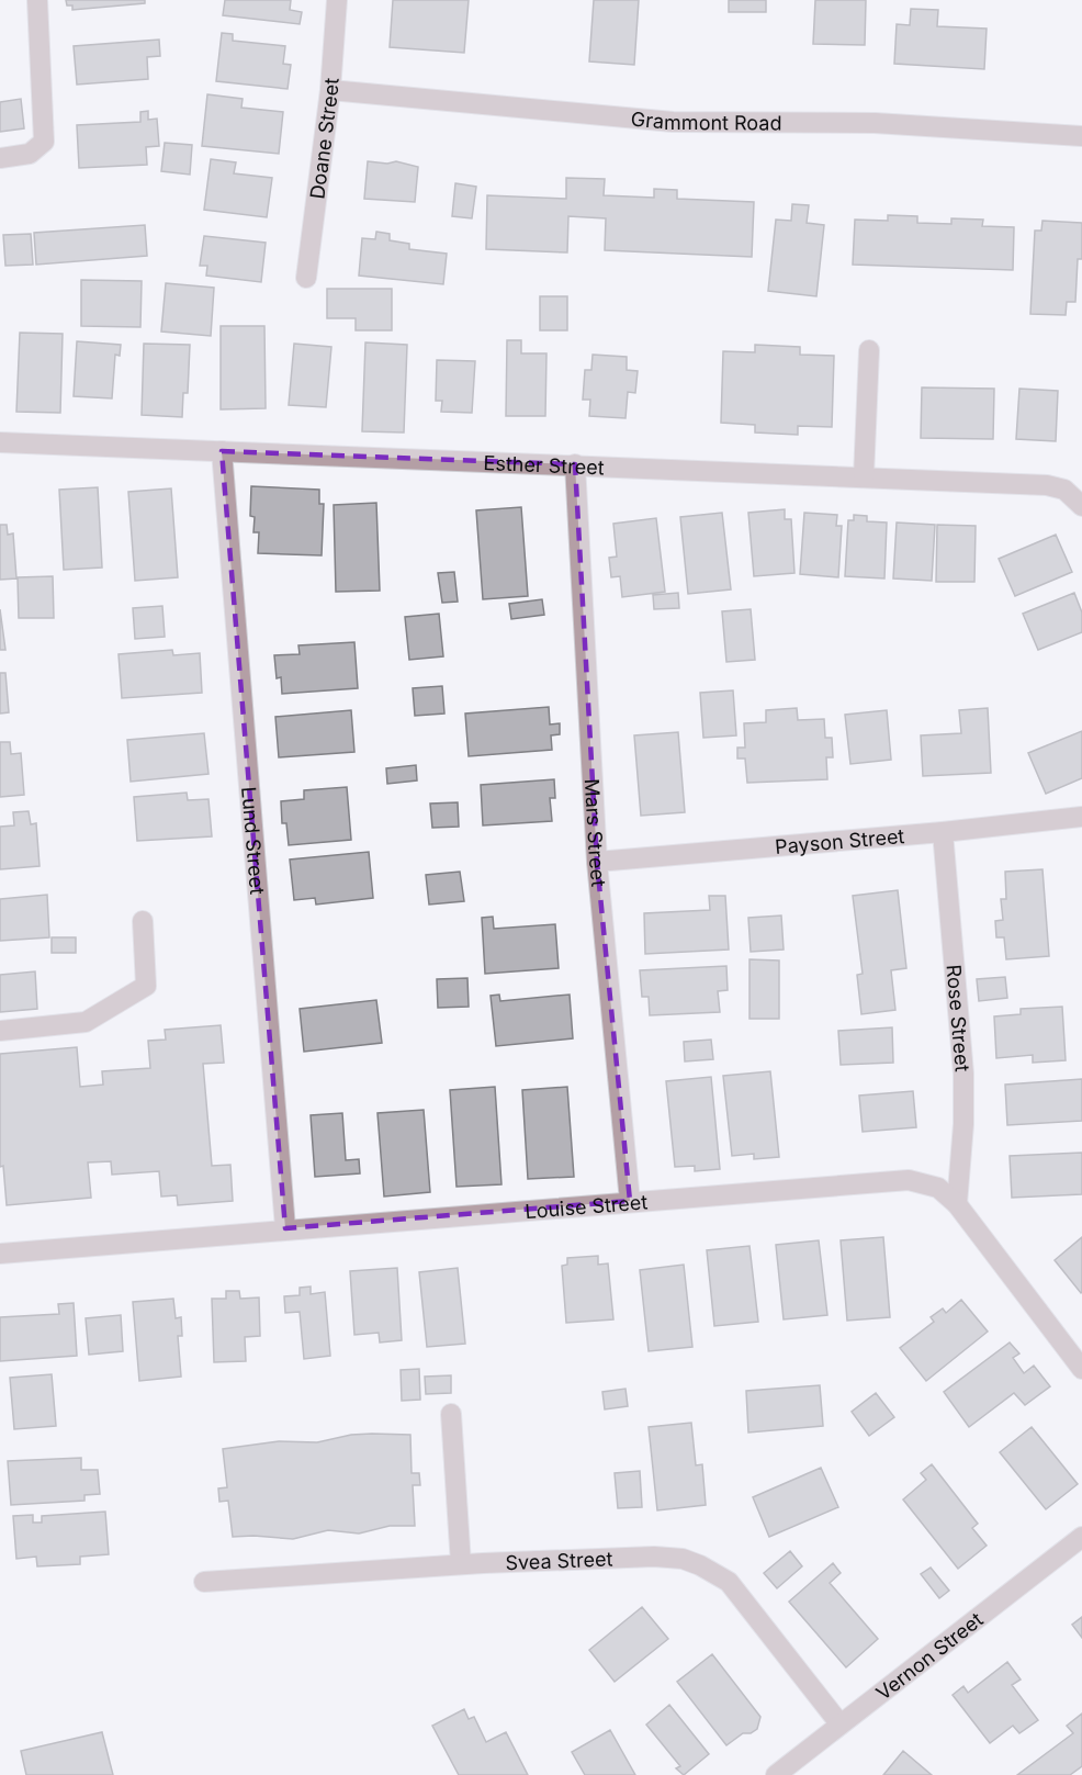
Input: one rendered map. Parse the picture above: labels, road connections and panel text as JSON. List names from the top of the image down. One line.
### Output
{"streets":{"street":["Grammont Road","Doane Street","Esther Street","Mars Street","Lund Street","Payson Street","Rose Street","Louise Street","Svea Street","Vernon Street"]},"crossings":[["Grammont Road","Doane Street"],["Esther Street","Mars Street"],["Esther Street","Lund Street"],["Mars Street","Payson Street"],["Mars Street","Louise Street"],["Lund Street","Louise Street"],["Payson Street","Rose Street"],["Rose Street","Louise Street"],["Svea Street","Vernon Street"]]}
